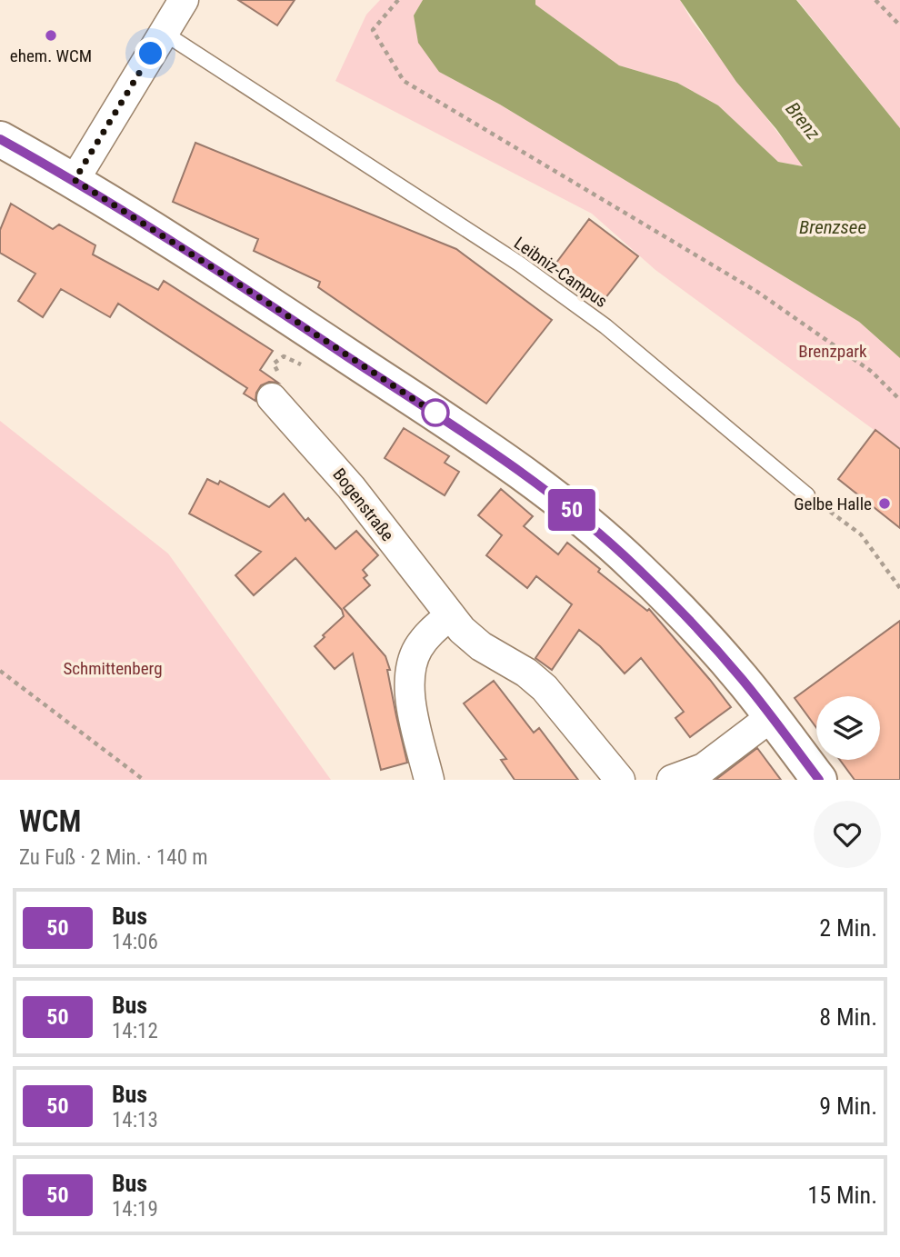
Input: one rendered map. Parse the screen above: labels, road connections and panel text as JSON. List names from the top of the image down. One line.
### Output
{"streets":{"street":["Bogenstraße"],"lane":["Leibniz-Campus"]},"water":["Brenz","Brenzsee"],"parks":["Brenzpark","Schmittenberg"],"places":["ehem. WCM","Gelbe Halle"],"lines":["bus line 50"],"page":{"on_map":"50","heading":["WCM","Zu Fuß · 2 Min. · 140 m"],"list":[{"mark":"50","name":"Bus","note":"14:06","value":"2 Min."},{"mark":"50","name":"Bus","note":"14:12","value":"8 Min."},{"mark":"50","name":"Bus","note":"14:13","value":"9 Min."},{"mark":"50","name":"Bus","note":"14:19","value":"15 Min."}]}}
